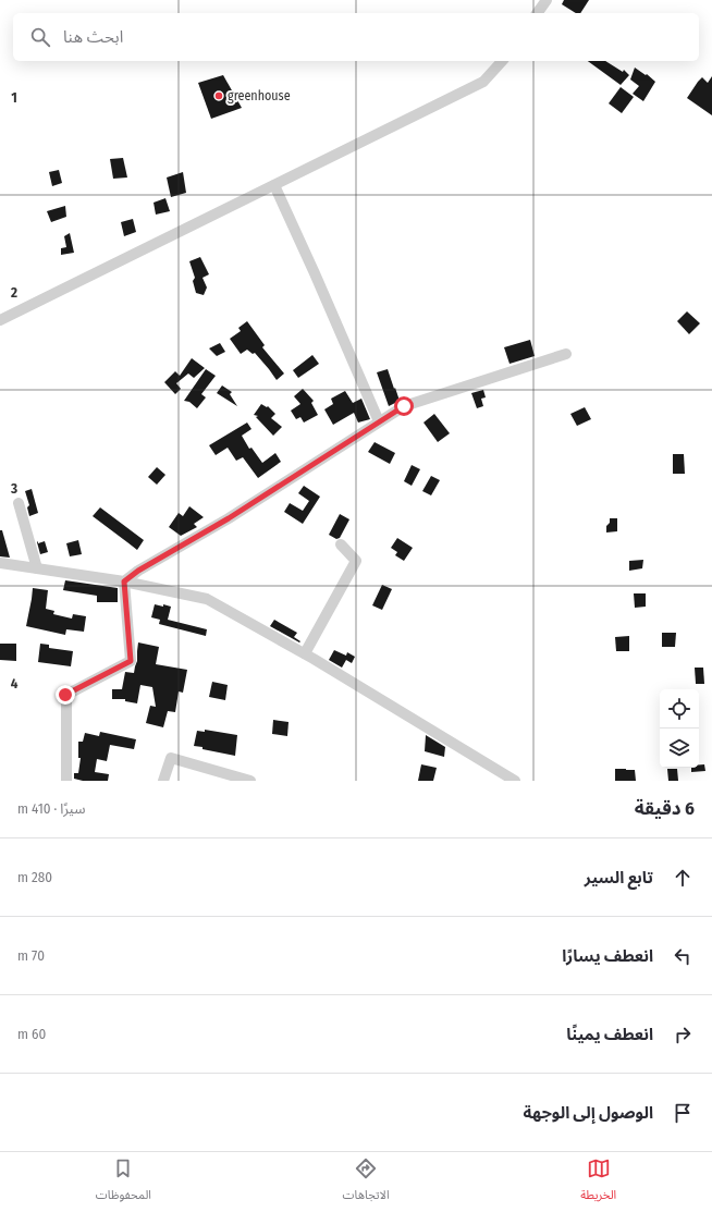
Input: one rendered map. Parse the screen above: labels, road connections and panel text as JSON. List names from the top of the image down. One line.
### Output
{"places":["greenhouse"],"page":{"search":"ابحث هنا","heading":["6 دقيقة","سيرًا · 410 m"],"list":[["تابع السير","280 m"],["انعطف يسارًا","70 m"],["انعطف يمينًا","60 m"],"الوصول إلى الوجهة"],"nav":["الخريطة","الاتجاهات","المحفوظات"]},"grid":{"rows":["1","2","3","4"]}}
